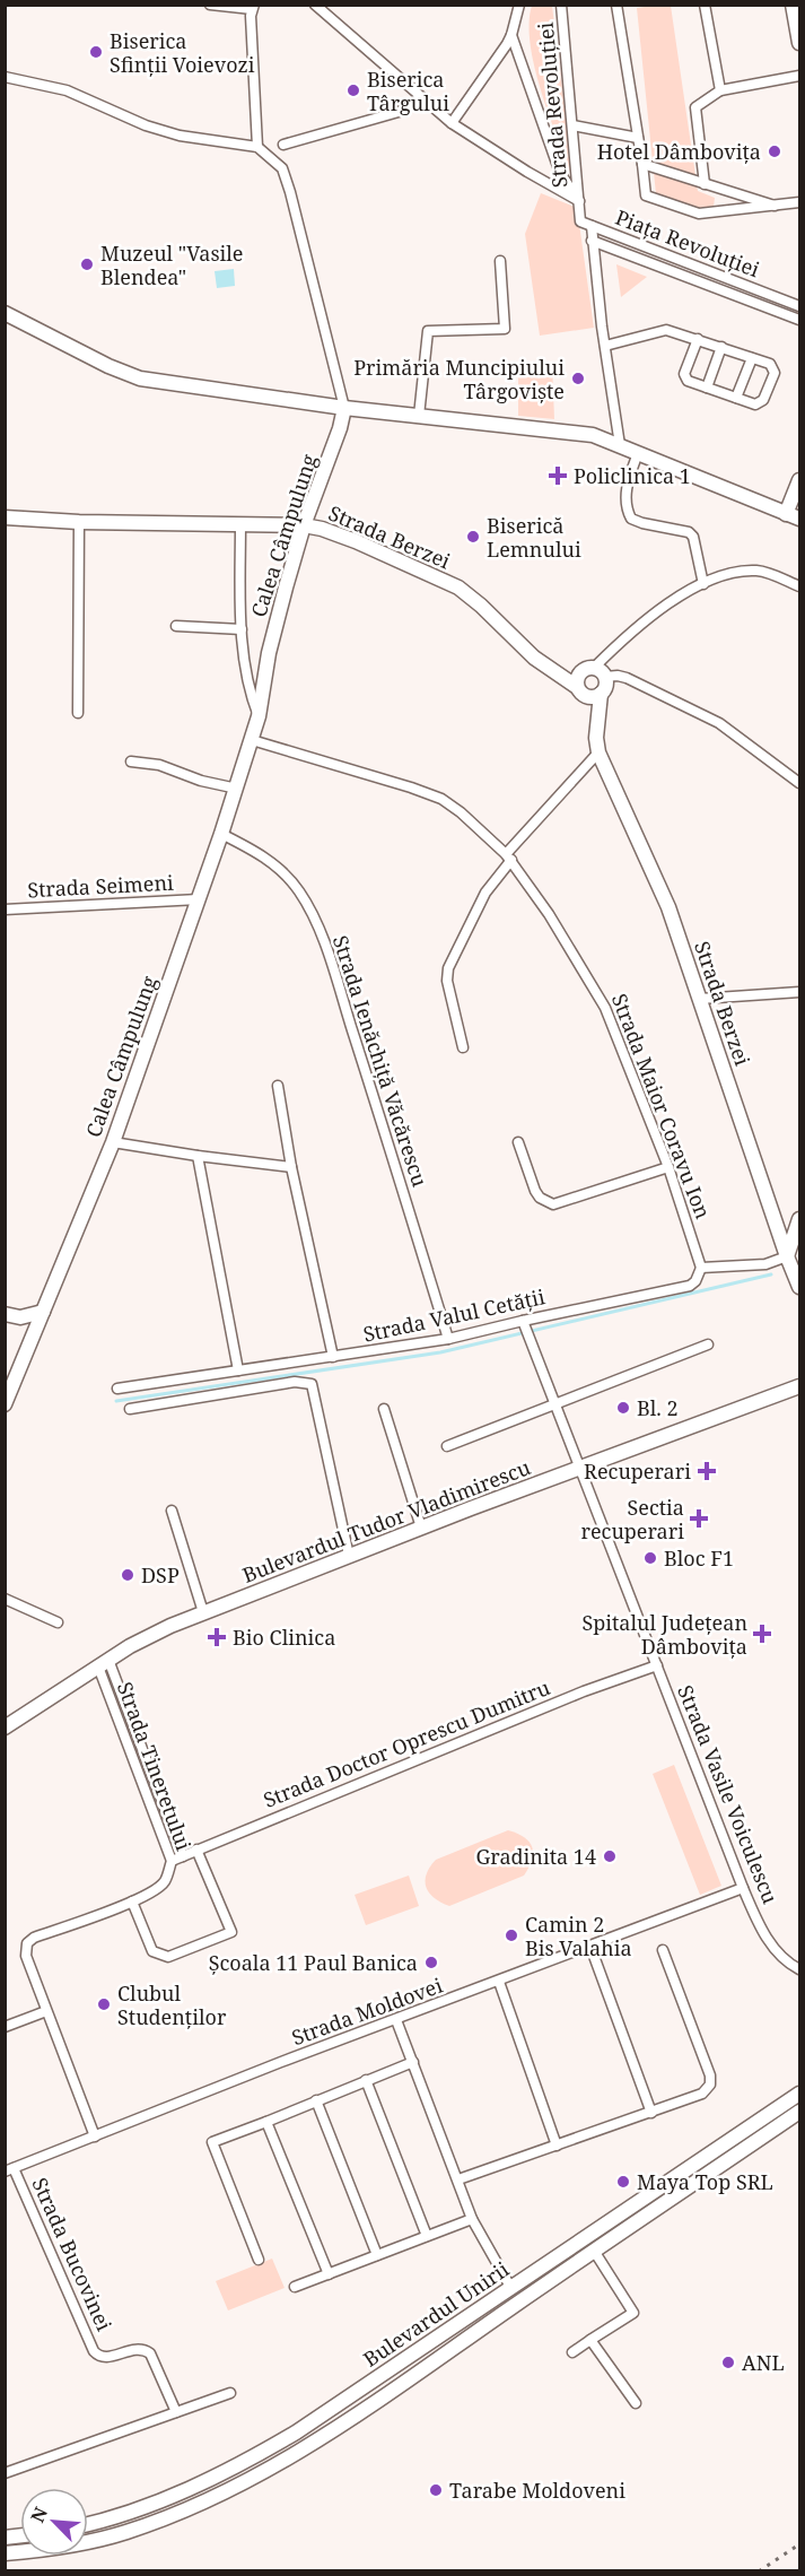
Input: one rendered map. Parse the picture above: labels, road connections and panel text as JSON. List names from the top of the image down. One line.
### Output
{"streets":{"street":["Strada Revoluției","Piața Revoluției","Calea Câmpulung","Strada Berzei","Strada Seimeni","Strada Ienăchiță Văcărescu","Strada Maior Coravu Ion","Strada Valul Cetății","Bulevardul Tudor Vladimirescu","Strada Doctor Oprescu Dumitru","Strada Tineretului","Strada Vasile Voiculescu","Strada Moldovei","Strada Bucovinei","Bulevardul Unirii"]},"crossings":[["Strada Revoluției","Piața Revoluției"],["Calea Câmpulung","Strada Berzei"],["Calea Câmpulung","Strada Seimeni"],["Calea Câmpulung","Strada Ienăchiță Văcărescu"],["Calea Câmpulung","Strada Maior Coravu Ion"],["Strada Ienăchiță Văcărescu","Strada Valul Cetății"],["Strada Maior Coravu Ion","Strada Valul Cetății"],["Strada Valul Cetății","Strada Vasile Voiculescu"],["Bulevardul Tudor Vladimirescu","Strada Tineretului"],["Bulevardul Tudor Vladimirescu","Strada Vasile Voiculescu"],["Strada Doctor Oprescu Dumitru","Strada Tineretului"],["Strada Doctor Oprescu Dumitru","Strada Vasile Voiculescu"],["Strada Tineretului","Strada Moldovei"],["Strada Vasile Voiculescu","Strada Moldovei"],["Strada Moldovei","Strada Bucovinei"]],"places":{"other":["Biserica Sfinții Voievozi","Biserica Târgului","Hotel Dâmbovița","Muzeul \"Vasile Blendea\"","Primăria Muncipiului Târgoviște","Biserică Lemnului","Bl. 2","Bloc F1","DSP","Gradinita 14","Camin 2 Bis Valahia","Școala 11 Paul Banica","Clubul Studenților","Maya Top SRL","ANL","Tarabe Moldoveni"],"health":["Policlinica 1","Recuperari","Sectia recuperari","Spitalul Județean Dâmbovița","Bio Clinica"]},"north":"top left"}
